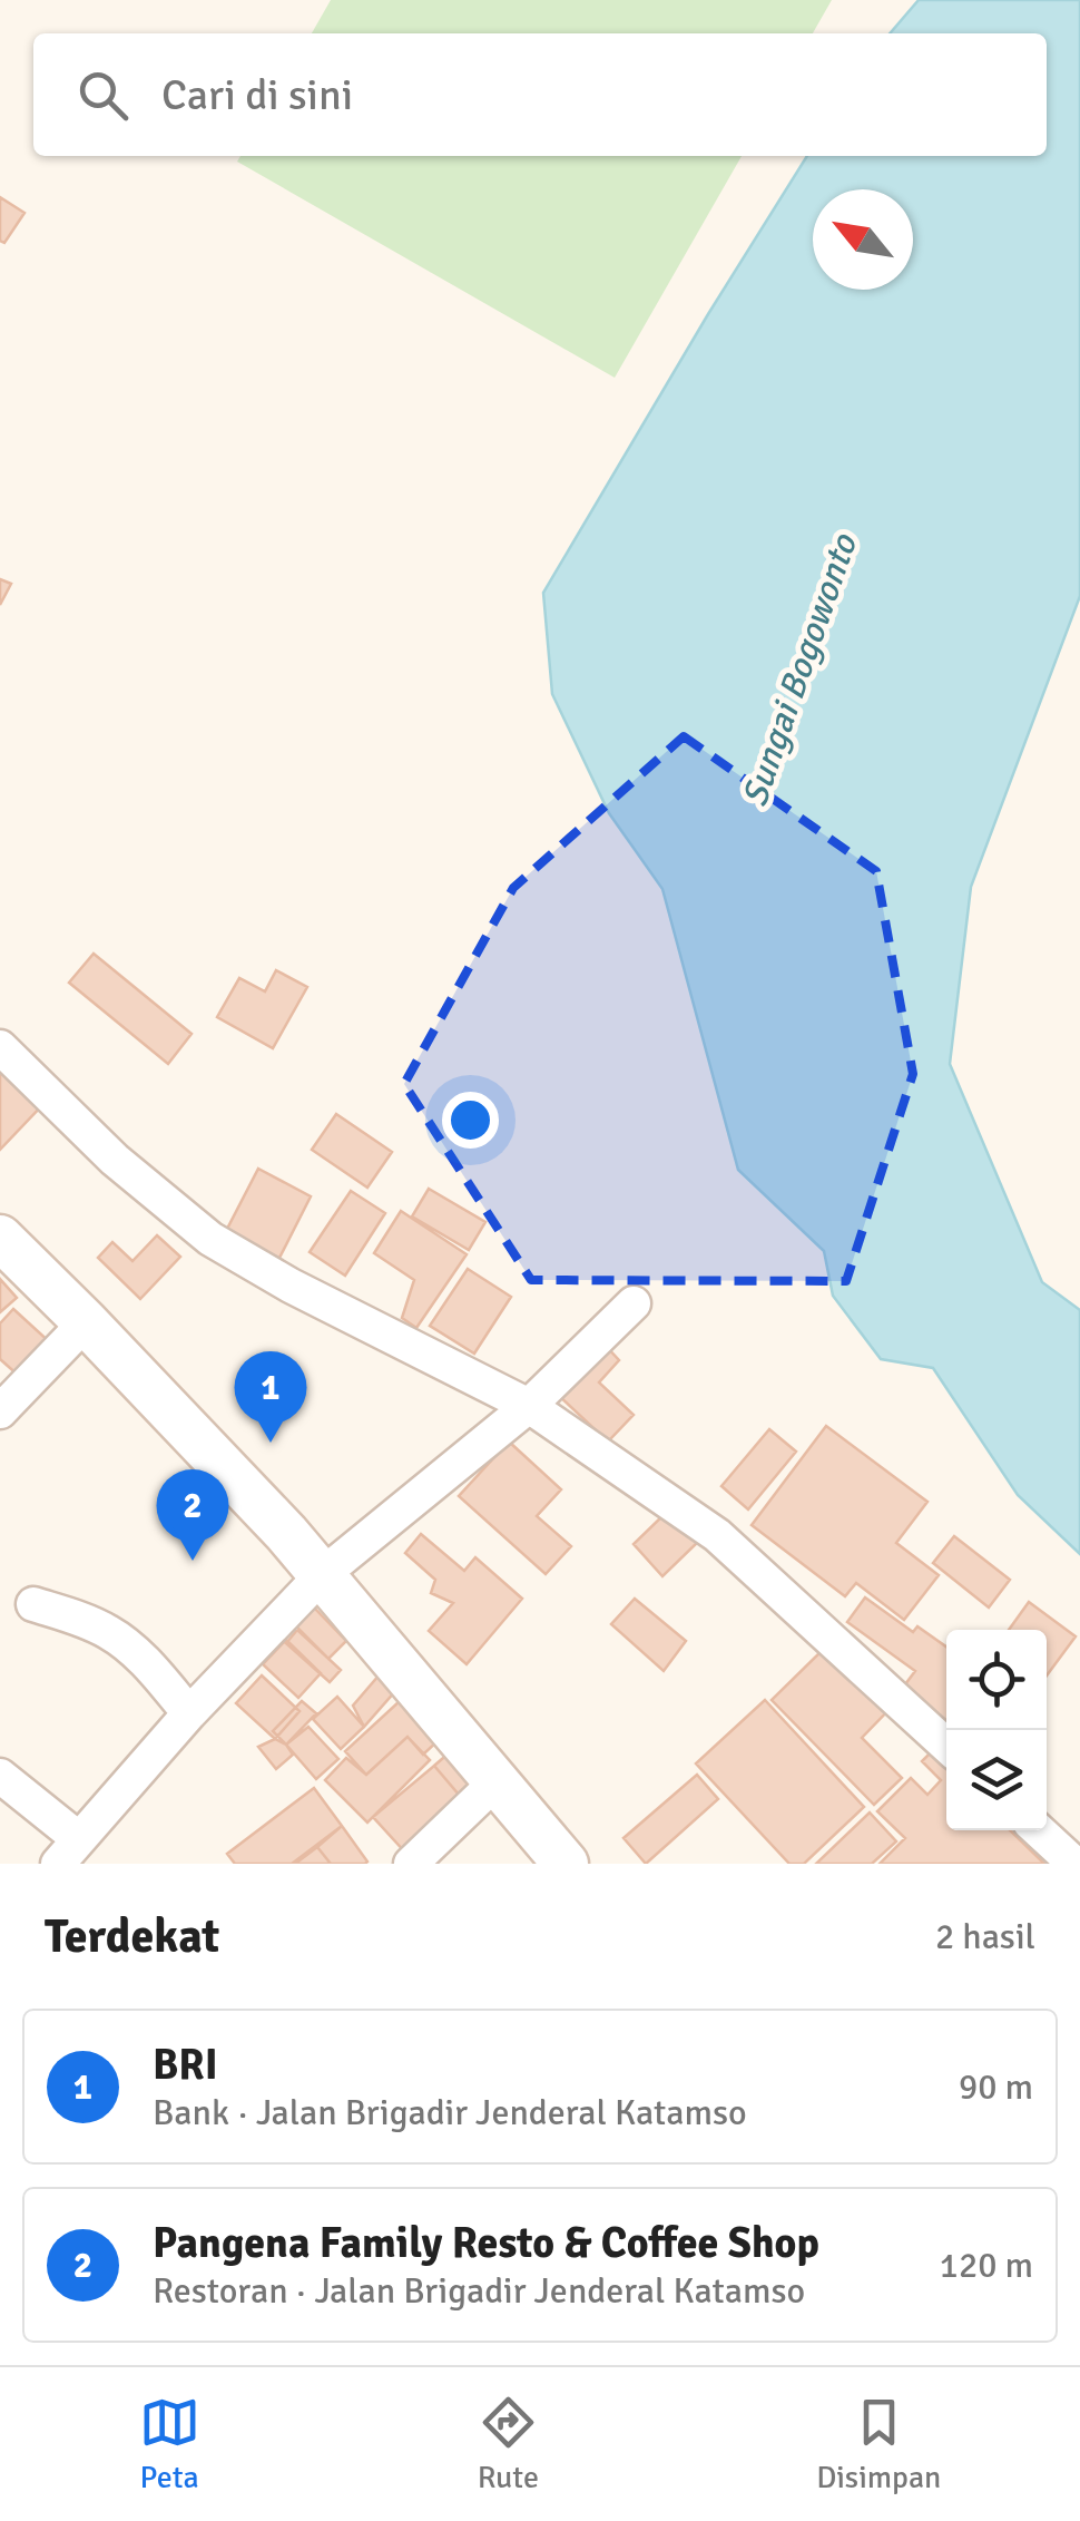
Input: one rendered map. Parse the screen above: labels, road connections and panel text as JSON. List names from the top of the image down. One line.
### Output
{"water":["Sungai Bogowonto"],"north":"top left","page":{"search":"Cari di sini","pins":["1","2"],"heading":["Terdekat","2 hasil"],"list":[{"mark":"1","name":"BRI","note":"Bank · Jalan Brigadir Jenderal Katamso","value":"90 m"},{"mark":"2","name":"Pangena Family Resto & Coffee Shop","note":"Restoran · Jalan Brigadir Jenderal Katamso","value":"120 m"}],"nav":["Peta","Rute","Disimpan"]}}
